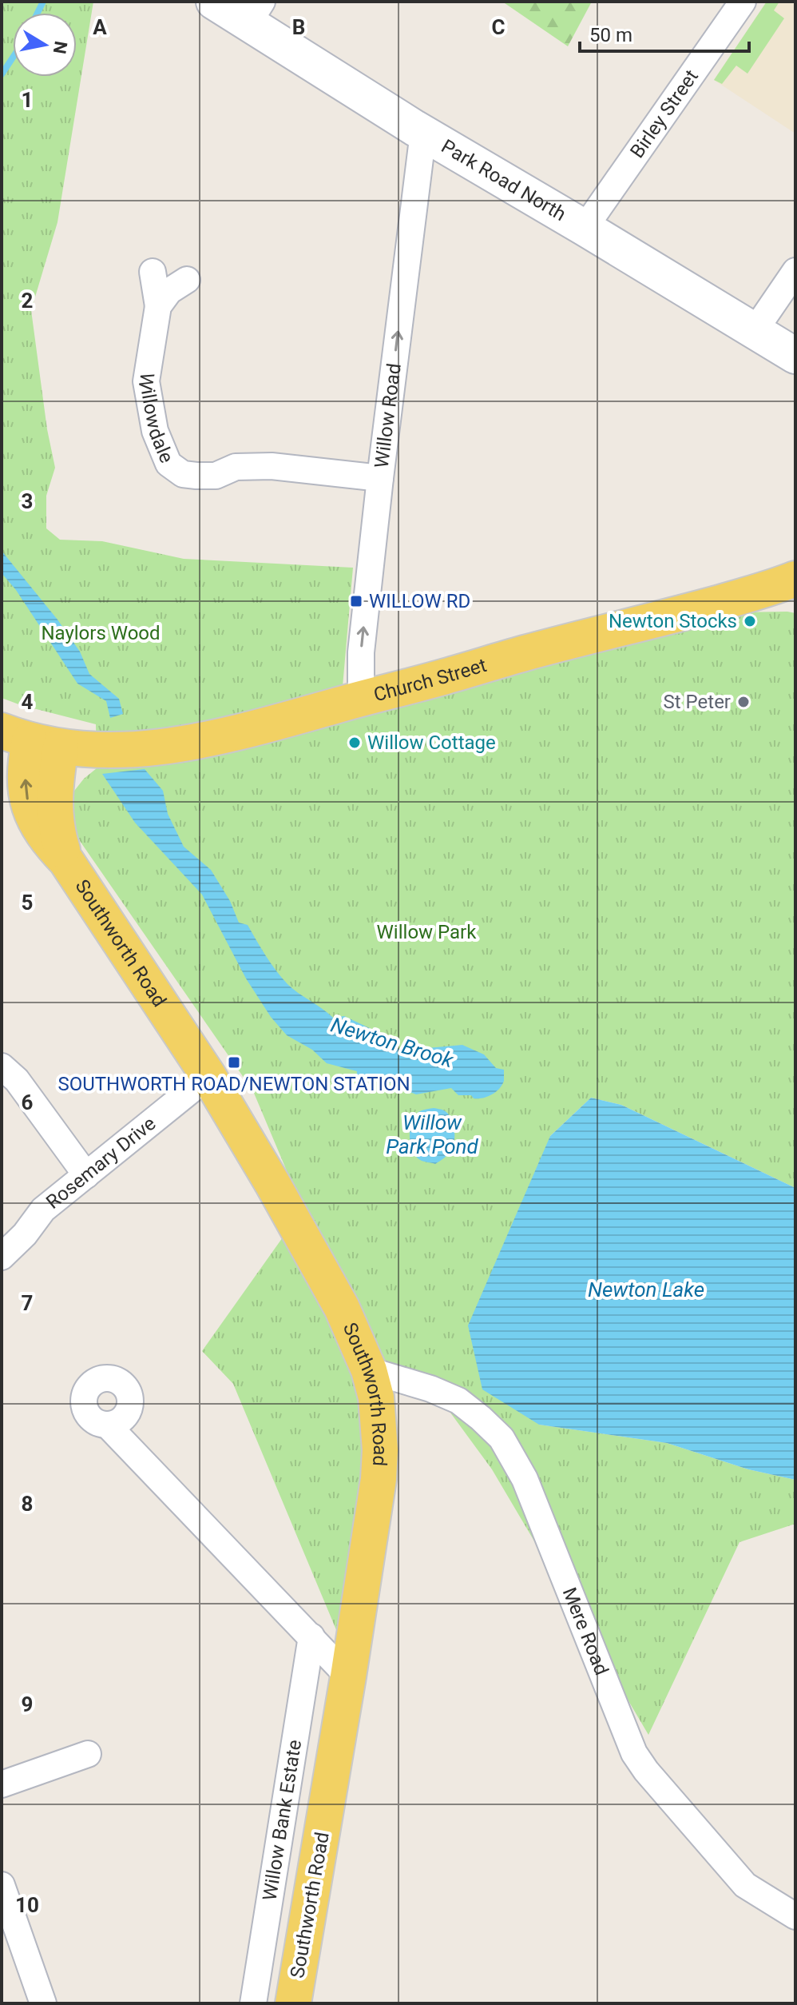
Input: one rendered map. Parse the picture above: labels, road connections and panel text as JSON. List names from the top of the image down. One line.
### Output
{"streets":{"main road":["Church Street","Southworth Road"],"street":["Birley Street","Park Road North","Willowdale","Willow Road","Rosemary Drive","Mere Road","Willow Bank Estate"]},"crossings":[["Birley Street","Park Road North"],["Park Road North","Willow Road"],["Willowdale","Willow Road"],["Willow Road","Church Street"],["Church Street","Southworth Road"],["Southworth Road","Rosemary Drive"],["Southworth Road","Mere Road"]],"one_way":["Willow Road"],"water":["Newton Brook","Willow Park Pond","Newton Lake"],"parks":["Naylors Wood","Willow Park"],"places":{"transit":["WILLOW RD","SOUTHWORTH ROAD/NEWTON STATION"],"other":["Newton Stocks","St Peter","Willow Cottage"]},"scale_bar":"50 m","north":"right","grid":{"columns":["A","B","C"],"rows":["1","2","3","4","5","6","7","8","9","10"]}}
